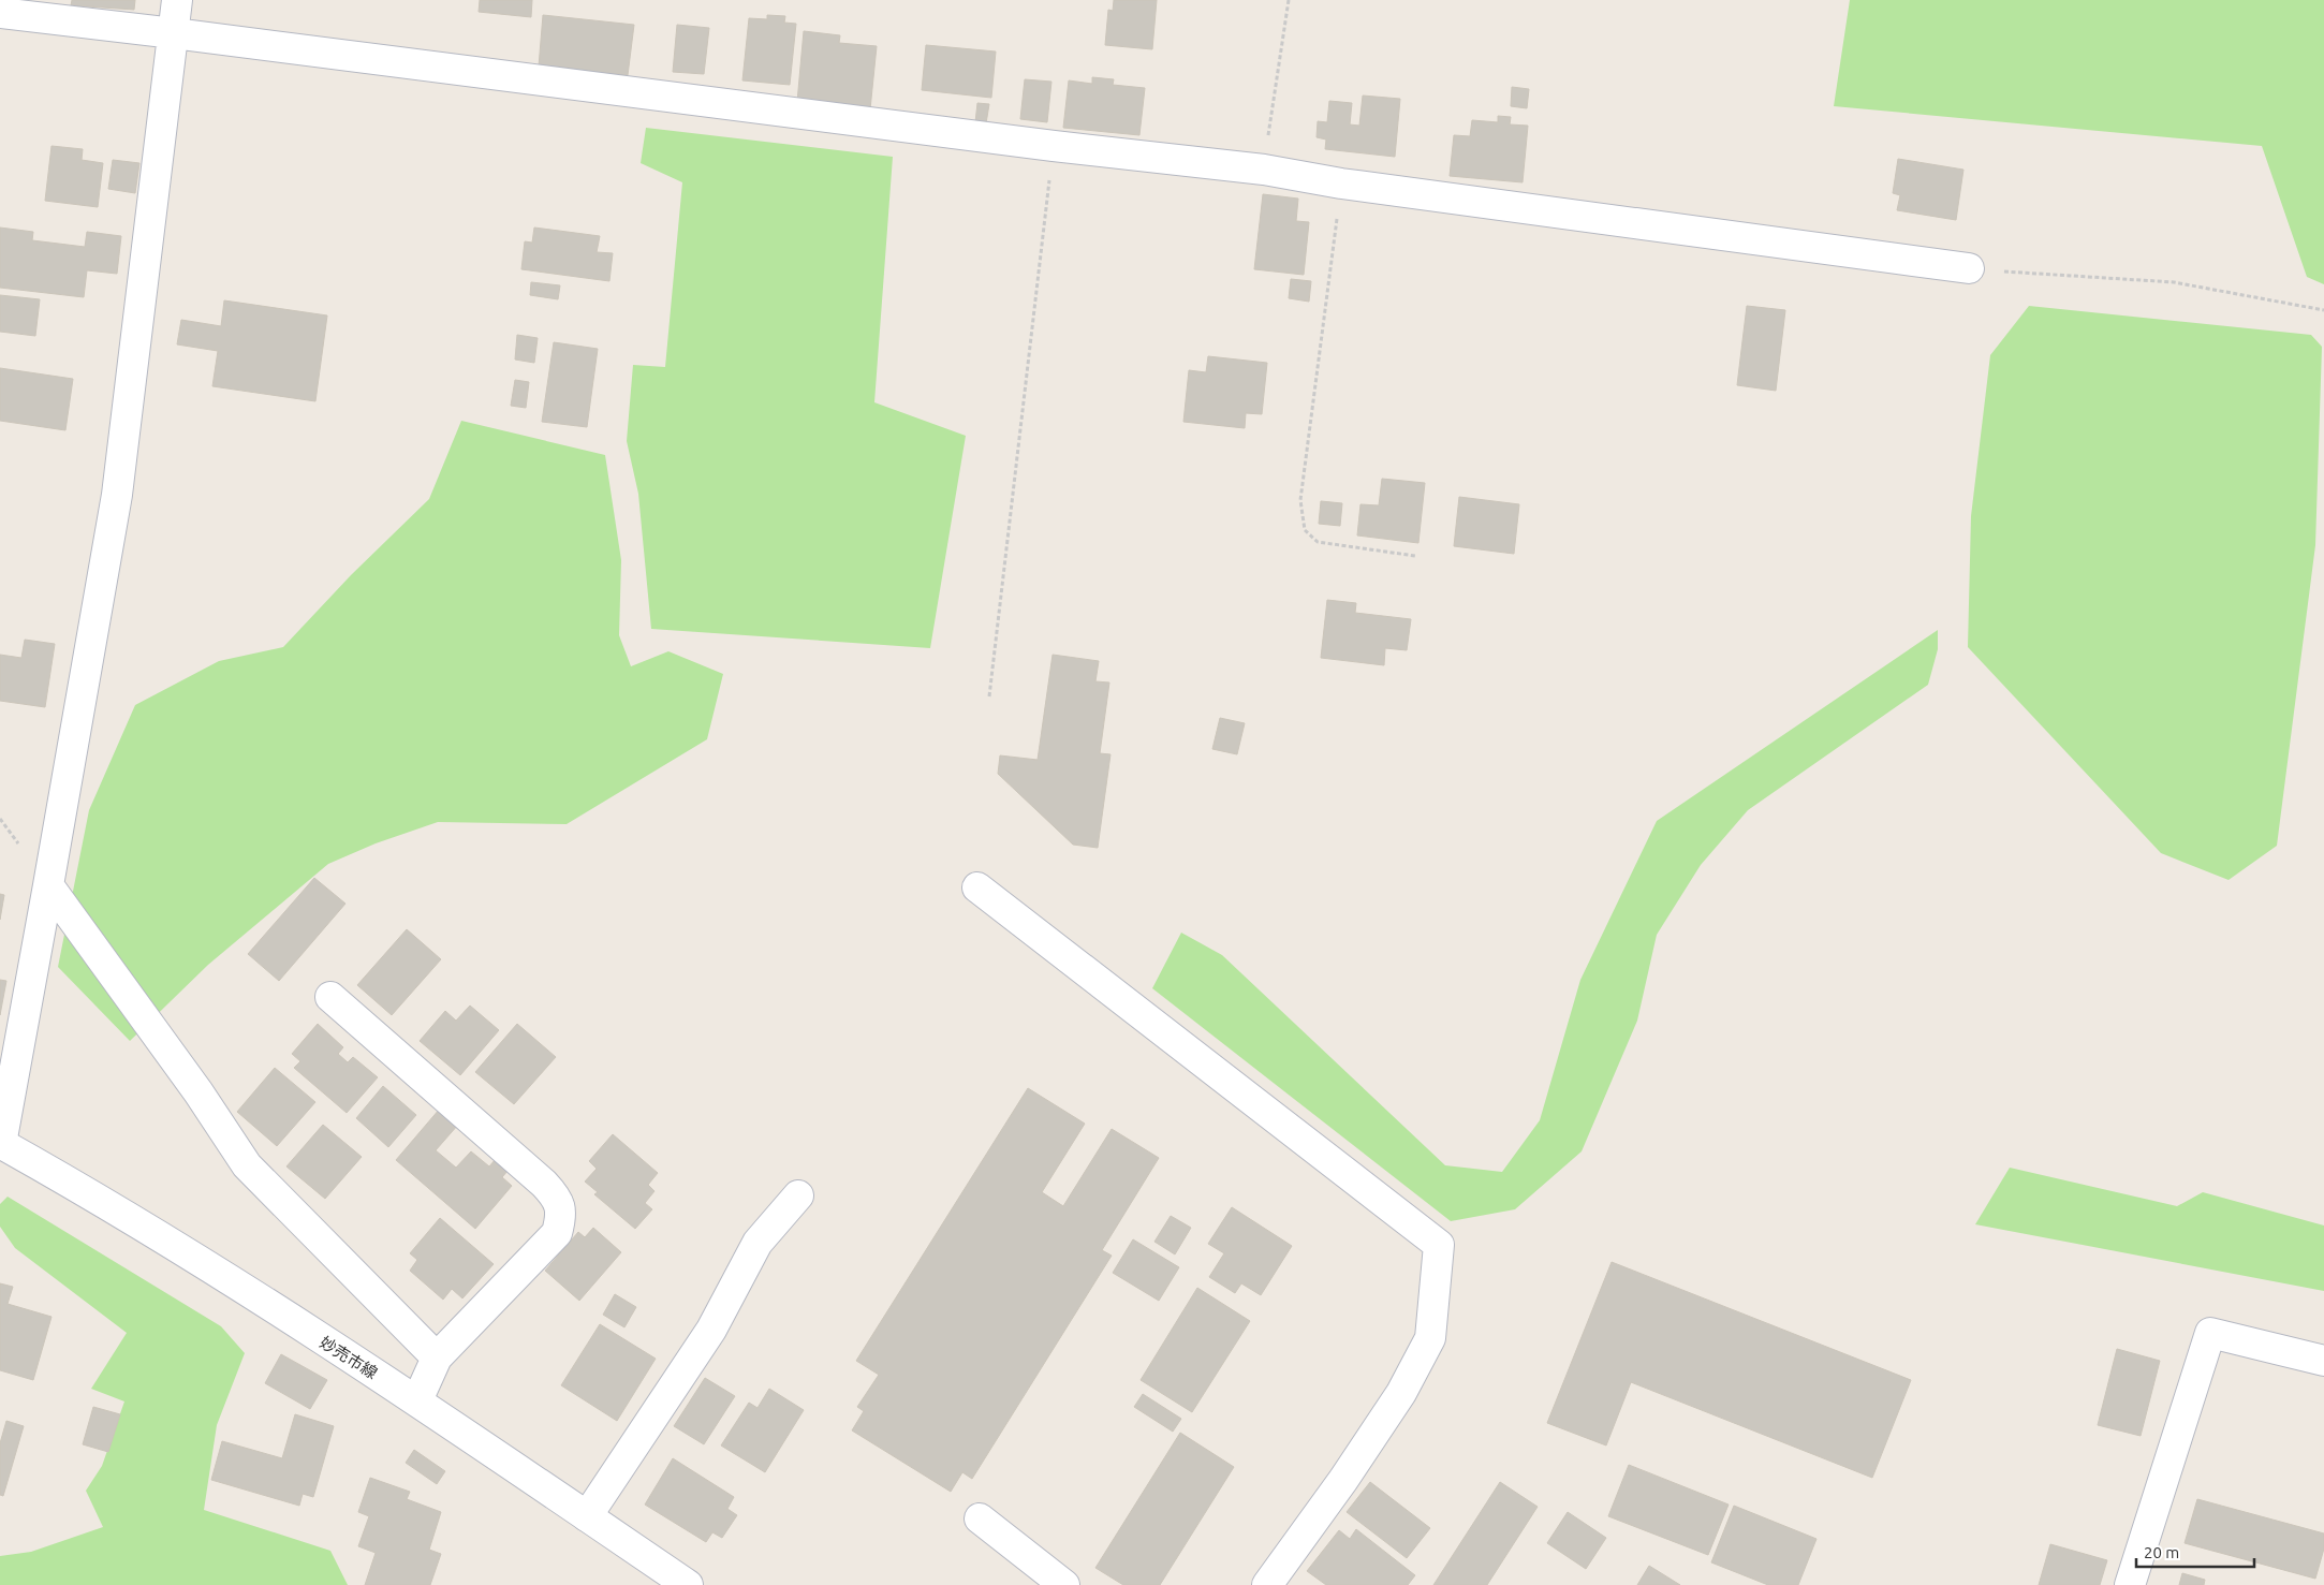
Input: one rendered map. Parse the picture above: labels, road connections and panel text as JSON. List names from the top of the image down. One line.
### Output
{"streets":{"street":["妙売市線"]},"scale_bar":"20 m"}
